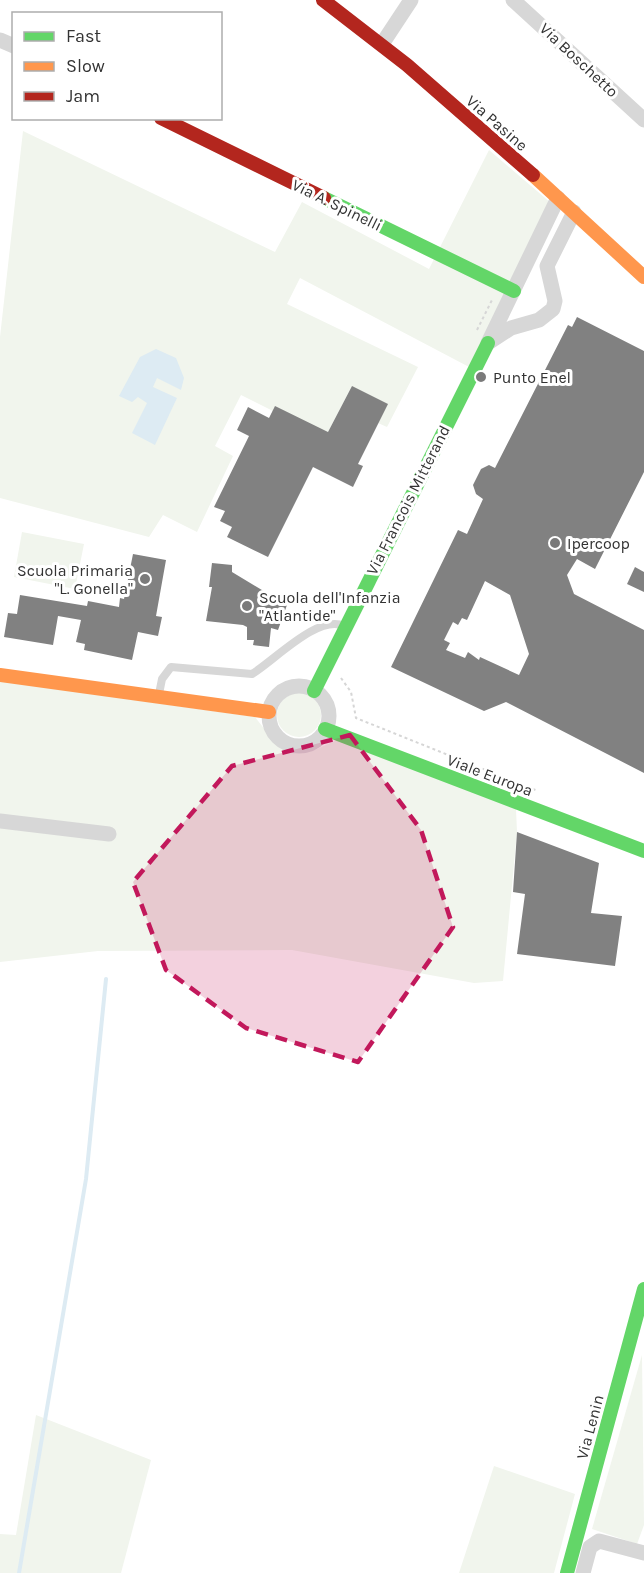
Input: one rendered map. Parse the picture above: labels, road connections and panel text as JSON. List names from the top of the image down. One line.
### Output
{"streets":{"street":["Via Boschetto","Via Pasine","Via A. Spinelli","Via Francois Mitterand","Viale Europa","Via Lenin"]},"crossings":[["Via Pasine","Via Francois Mitterand"],["Via A. Spinelli","Via Francois Mitterand"],["Via Francois Mitterand","Viale Europa"]],"places":["Punto Enel","Ipercoop","Scuola Primaria \"L. Gonella\"","Scuola dell'Infanzia \"Atlantide\""],"legend":["Fast","Slow","Jam"]}
